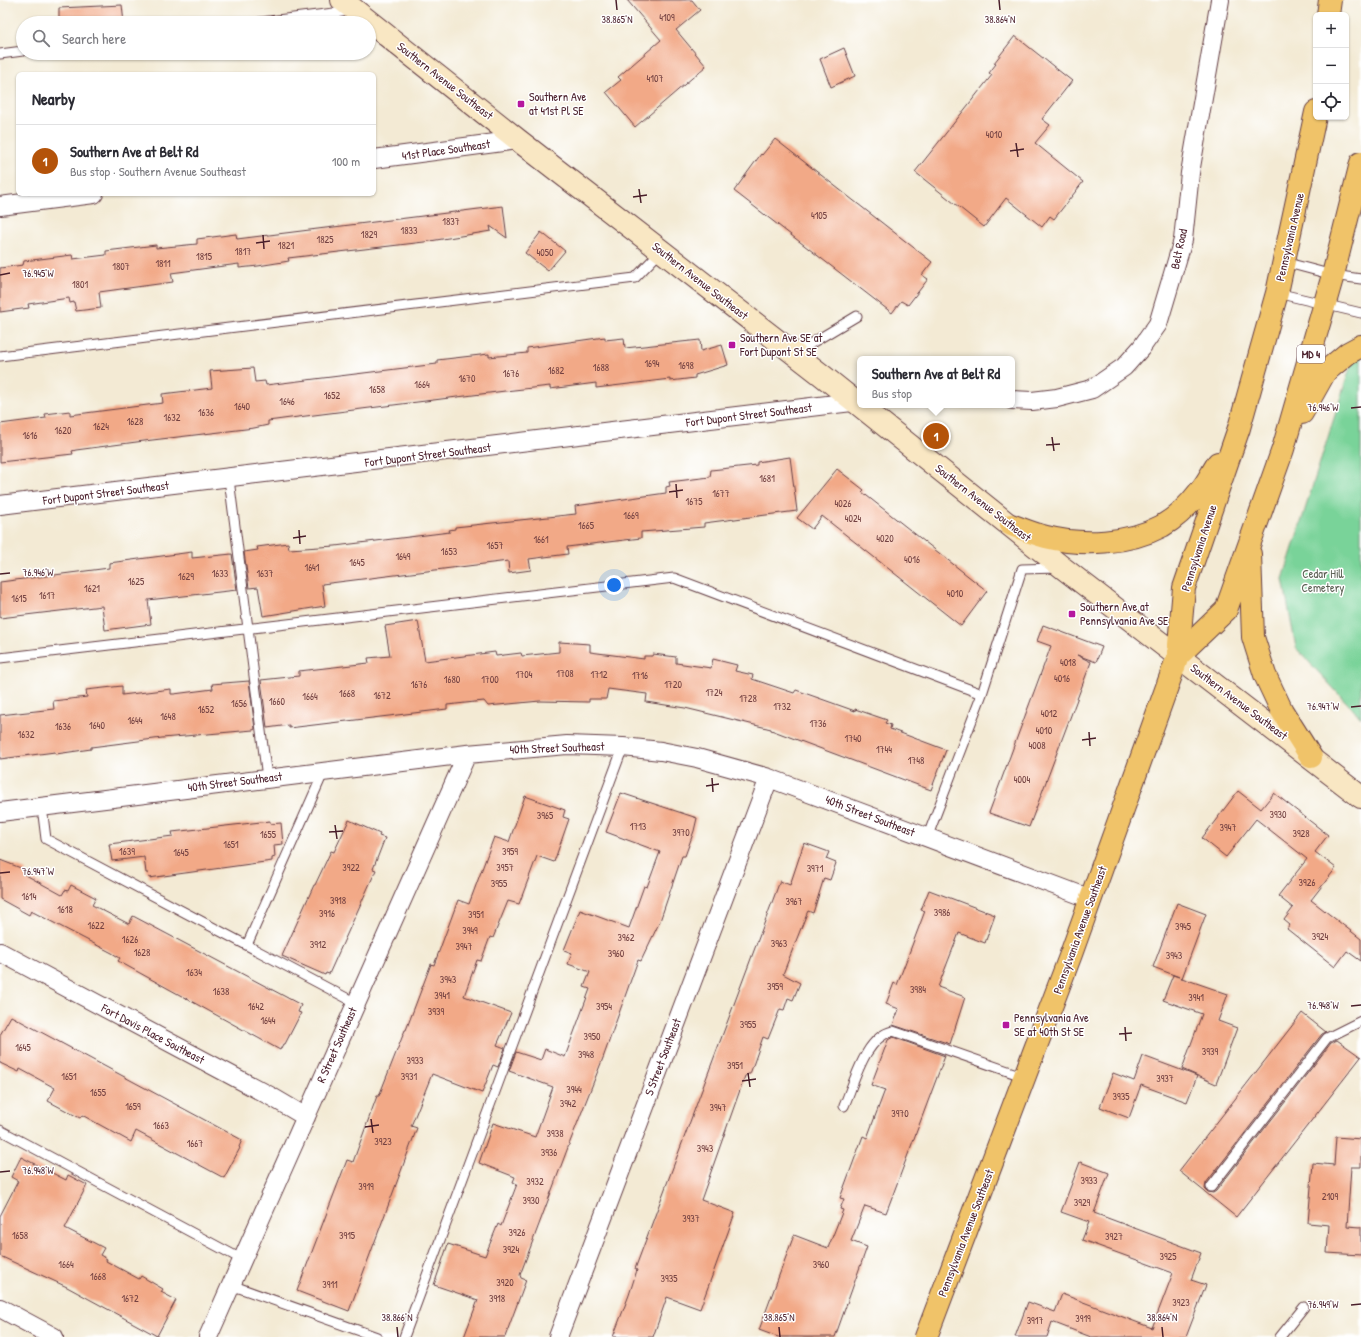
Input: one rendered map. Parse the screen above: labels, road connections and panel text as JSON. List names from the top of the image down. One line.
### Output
{"streets":{"highway":["Pennsylvania Avenue","MD 4","Pennsylvania Avenue Southeast"],"main road":["Southern Avenue Southeast"],"street":["41st Place Southeast","Belt Road","Fort Dupont Street Southeast","40th Street Southeast","Fort Davis Place Southeast","R Street Southeast","S Street Southeast"]},"crossings":[["Southern Avenue Southeast","41st Place Southeast"],["Southern Avenue Southeast","Pennsylvania Avenue"],["Southern Avenue Southeast","MD 4"],["Southern Avenue Southeast","Fort Dupont Street Southeast"],["Southern Avenue Southeast","Pennsylvania Avenue Southeast"],["Pennsylvania Avenue","MD 4"],["Pennsylvania Avenue","Pennsylvania Avenue Southeast"],["MD 4","Pennsylvania Avenue Southeast"],["40th Street Southeast","Pennsylvania Avenue Southeast"],["40th Street Southeast","R Street Southeast"],["40th Street Southeast","S Street Southeast"],["Fort Davis Place Southeast","R Street Southeast"]],"parks":["Cedar Hill Cemetery"],"places":{"transit":["Southern Ave at 41st Pl SE","Southern Ave SE at Fort Dupont St SE","Southern Ave at Pennsylvania Ave SE","Pennsylvania Ave SE at 40th St SE"]},"house_numbers":["4109","4107","4010","4105","1837","1833","1829","1825","1821","1817","4050","1815","1811","1807","1801","1694","1698","1688","1682","1676","1670","1664","1658","1652","1646","1640","1636","1632","1628","1624","1620","1616","1681","1677","1675","4026","1669","4024","1665","4020","1661","1657","1653","1649","4016","1645","1641","1633","1637","1629","1625","1621","4010","1617","1615","4018","1708","1704","1712","1716","4016","1680","1700","1676","1720","1724","1668","1672","1664","1728","1660","1656","1732","1652","4012","1648","1644","1736","1640","1636","4010","1632","1740","4008","1744","1748","4004","3930","3965","1713","3947","3970","3928","1655","1651","1639","3959","1645","3922","3957","3971","3926","3955","1614","3918","3967","1618","3986","3916","3951","1622","3945","3949","3924","3962","1626","3963","3912","3947","1628","3960","3943","1634","3943","3959","3984","1638","3941","3941","1642","3954","3939","1644","3955","3950","1645","3939","3948","3933","3951","1651","3931","3937","3944","1655","3935","3942","1659","3947","3970","1663","3938","3923","1667","3943","3936","3933","3932","3919","2109","3930","3929","3937","3926","1658","3915","3927","3924","3925","1664","3960","1668","3935","3920","3911","1672","3918","3923","3919","3917"],"page":{"map_buttons":["+","−"],"search":"Search here","heading":"Nearby","list":[{"mark":"1","name":"Southern Ave at Belt Rd","note":"Bus stop · Southern Avenue Southeast","value":"100 m"}],"popup":["Southern Ave at Belt Rd","Bus stop"],"pins":"1"},"coordinates":["38.865°N","38.864°N","76.945°W","76.946°W","76.947°W","76.948°W","76.949°W","38.866°N"]}
